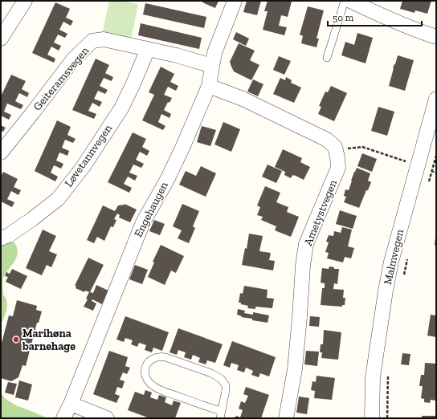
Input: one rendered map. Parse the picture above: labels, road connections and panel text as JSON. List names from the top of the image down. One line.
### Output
{"streets":{"street":["Geiteramsvegen","Løvetannvegen","Engehaugen","Ametystvegen","Malmvegen"]},"crossings":[["Geiteramsvegen","Løvetannvegen"],["Geiteramsvegen","Engehaugen"]],"places":["Marihøna barnehage"],"scale_bar":"50 m"}
